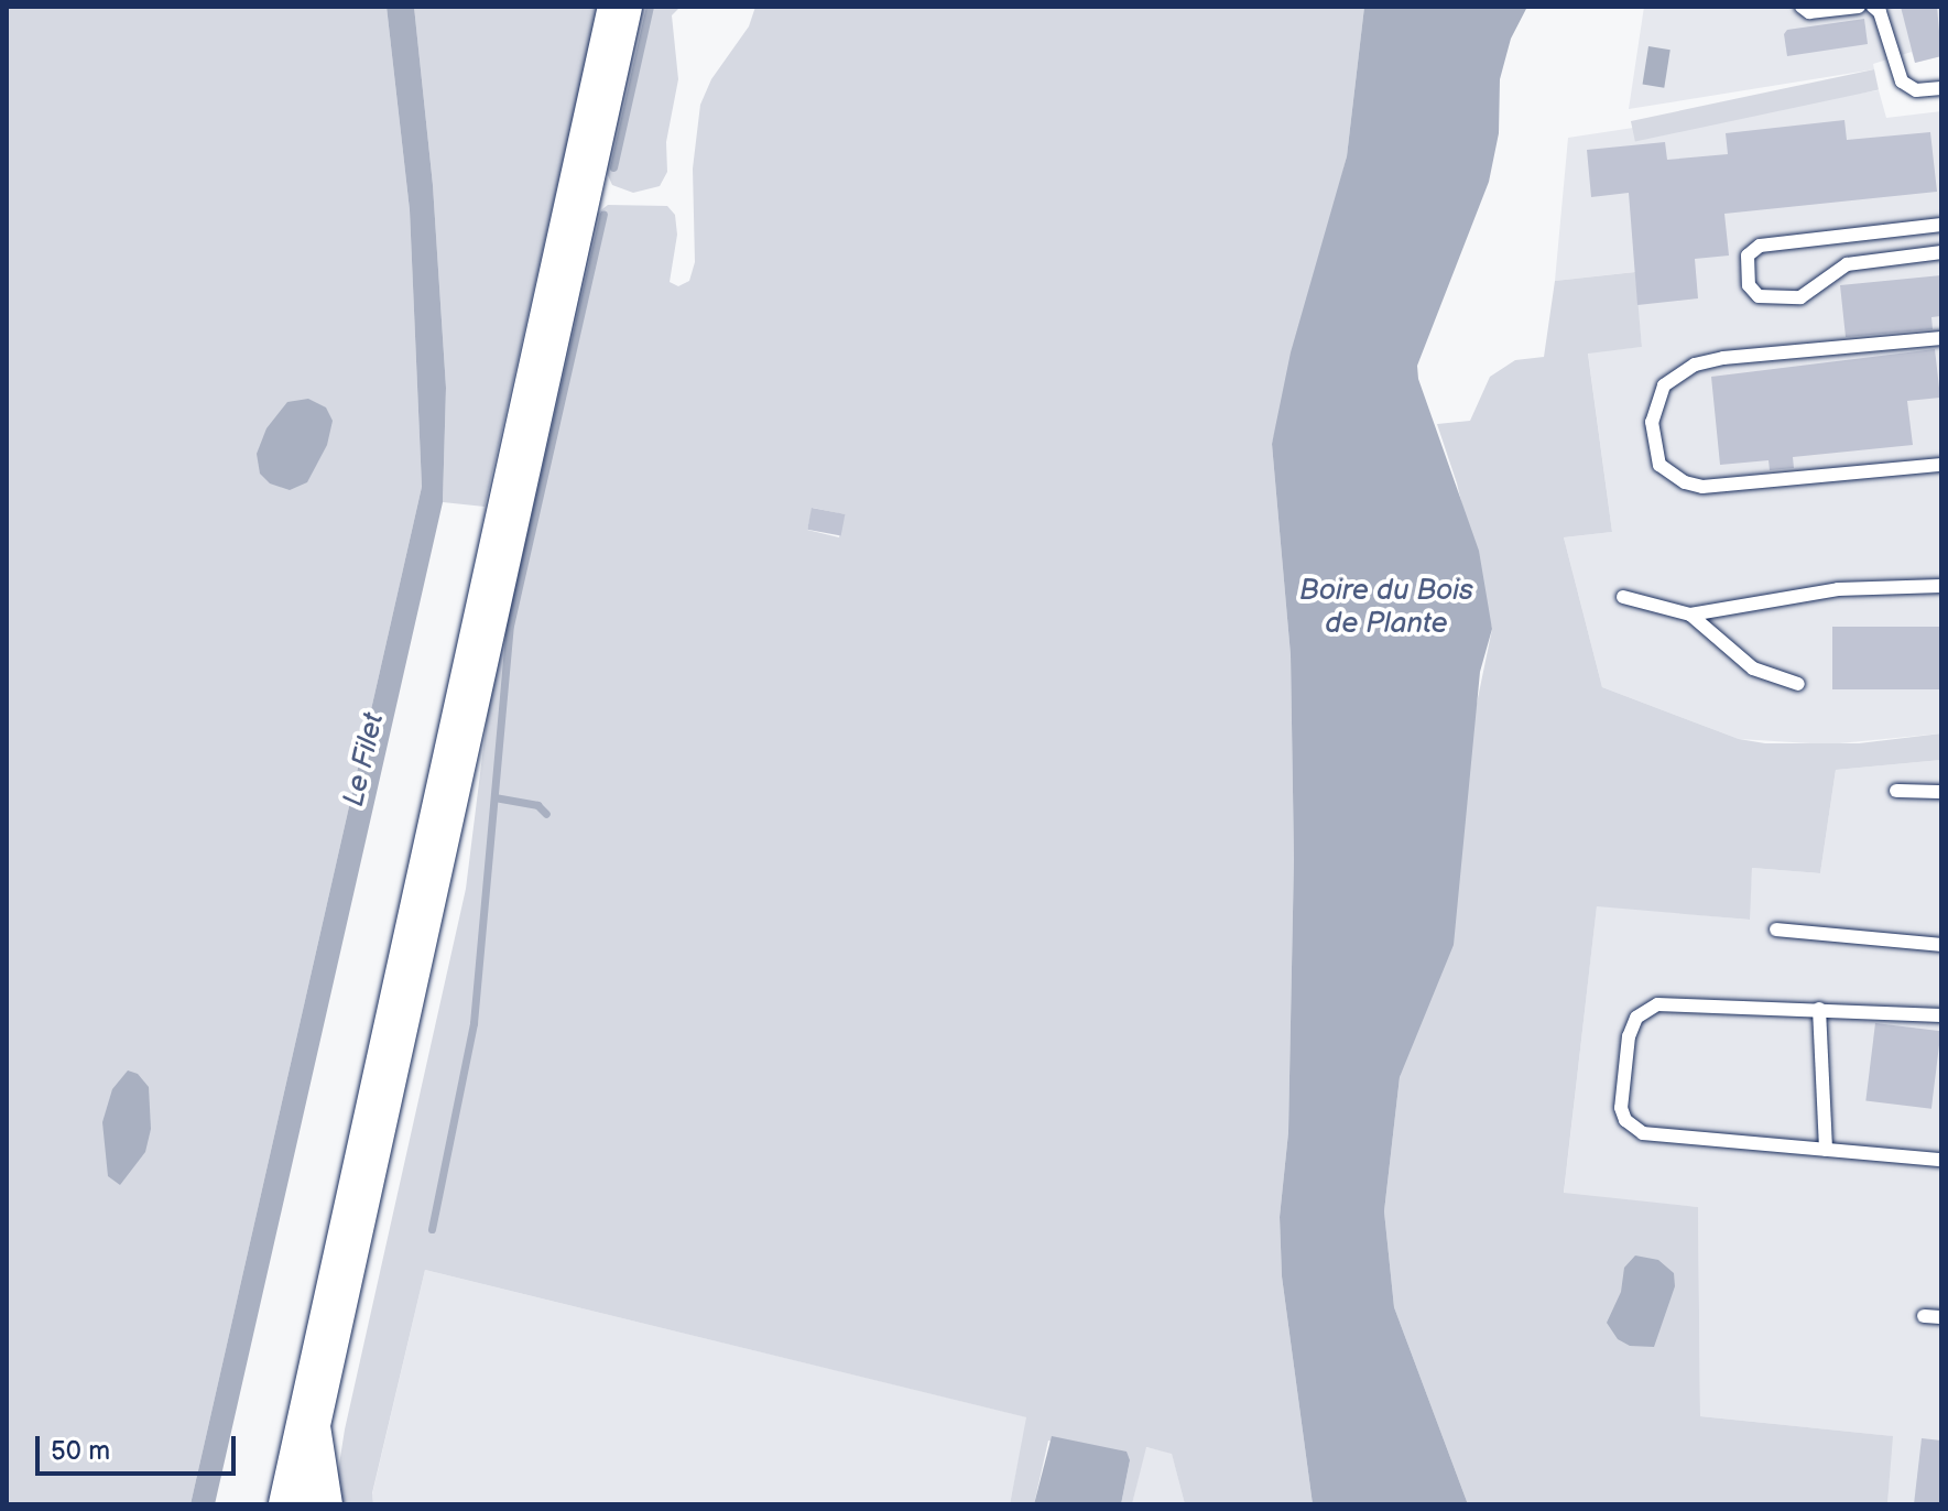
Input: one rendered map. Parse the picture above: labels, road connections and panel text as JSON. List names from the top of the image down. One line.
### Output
{"water":["Boire du Bois de Plante","Le Filet"],"scale_bar":"50 m"}
